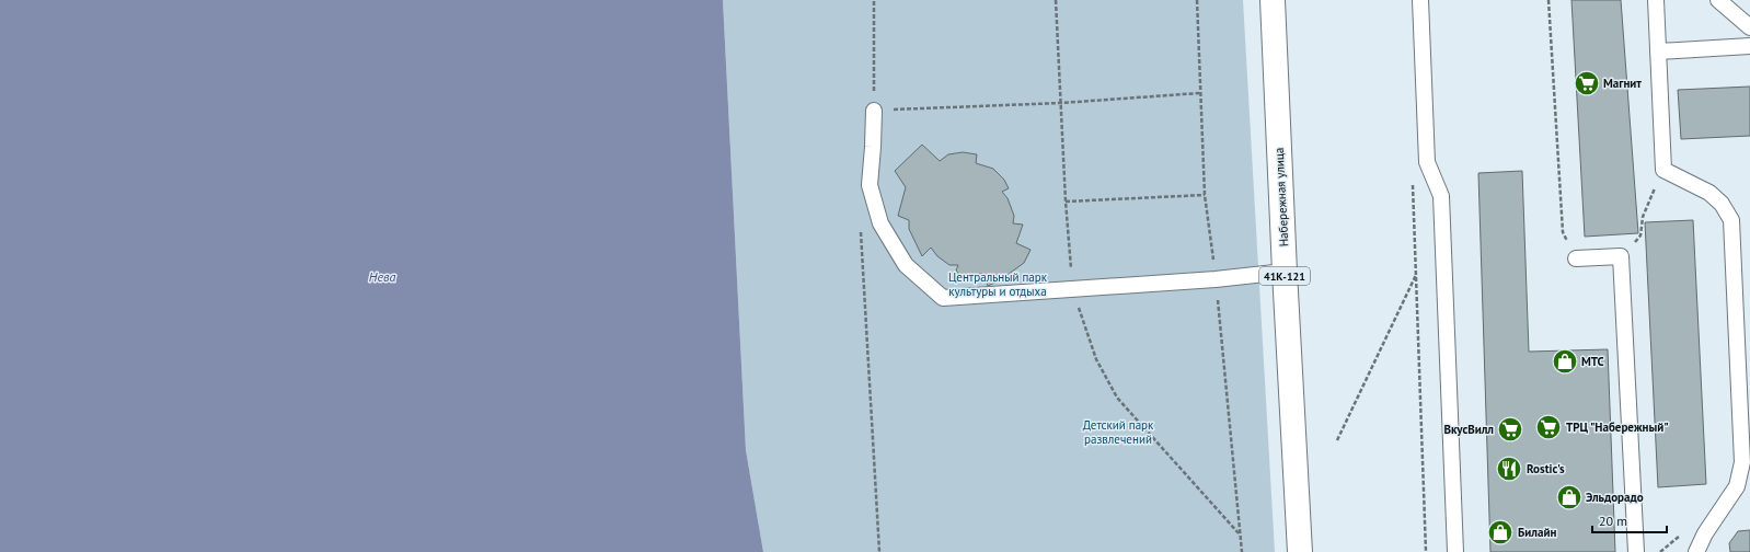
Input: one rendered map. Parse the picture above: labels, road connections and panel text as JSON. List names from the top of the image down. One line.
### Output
{"streets":{"main road":["Набережная улица","41К-121"]},"water":["Нева"],"parks":["Центральный парк культуры и отдыха","Детский парк развлечений"],"places":{"supermarket":["Магнит","ТРЦ \"Набережный\"","ВкусВилл"],"shop":["МТС","Эльдорадо","Билайн"],"restaurant":["Rostic's"]},"scale_bar":"20 m"}
